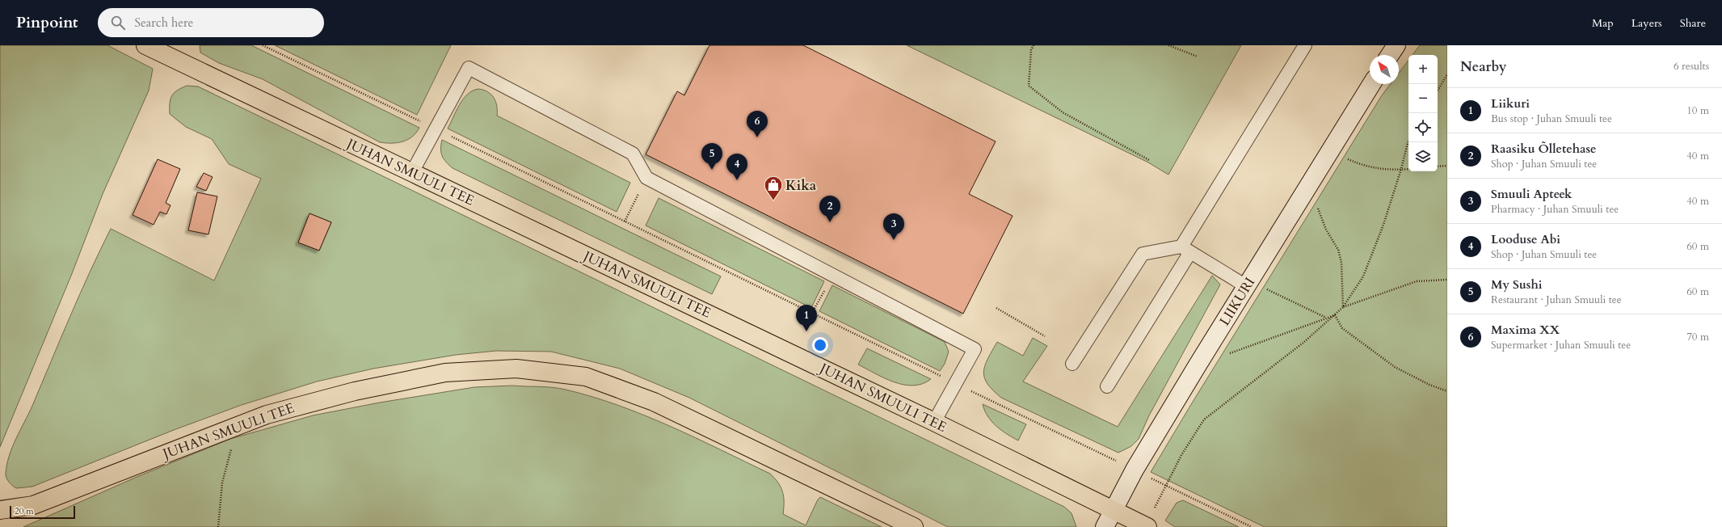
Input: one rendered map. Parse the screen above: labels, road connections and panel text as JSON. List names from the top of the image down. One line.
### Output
{"streets":{"main road":["JUHAN SMUULI TEE"],"street":["LIIKURI"]},"crossings":[["JUHAN SMUULI TEE","LIIKURI"]],"places":{"shop":["Kika"]},"scale_bar":"20 m","north":"top left","page":{"header":"Pinpoint","search":"Search here","nav":["Map","Layers","Share"],"heading":["Nearby","6 results"],"map_buttons":["+","−"],"list":[{"mark":"1","name":"Liikuri","note":"Bus stop · Juhan Smuuli tee","value":"10 m"},{"mark":"2","name":"Raasiku Õlletehase","note":"Shop · Juhan Smuuli tee","value":"40 m"},{"mark":"3","name":"Smuuli Apteek","note":"Pharmacy · Juhan Smuuli tee","value":"40 m"},{"mark":"4","name":"Looduse Abi","note":"Shop · Juhan Smuuli tee","value":"60 m"},{"mark":"5","name":"My Sushi","note":"Restaurant · Juhan Smuuli tee","value":"60 m"},{"mark":"6","name":"Maxima XX","note":"Supermarket · Juhan Smuuli tee","value":"70 m"}],"pins":["6","5","4","2","3","1"],"scale":"20 m"}}
